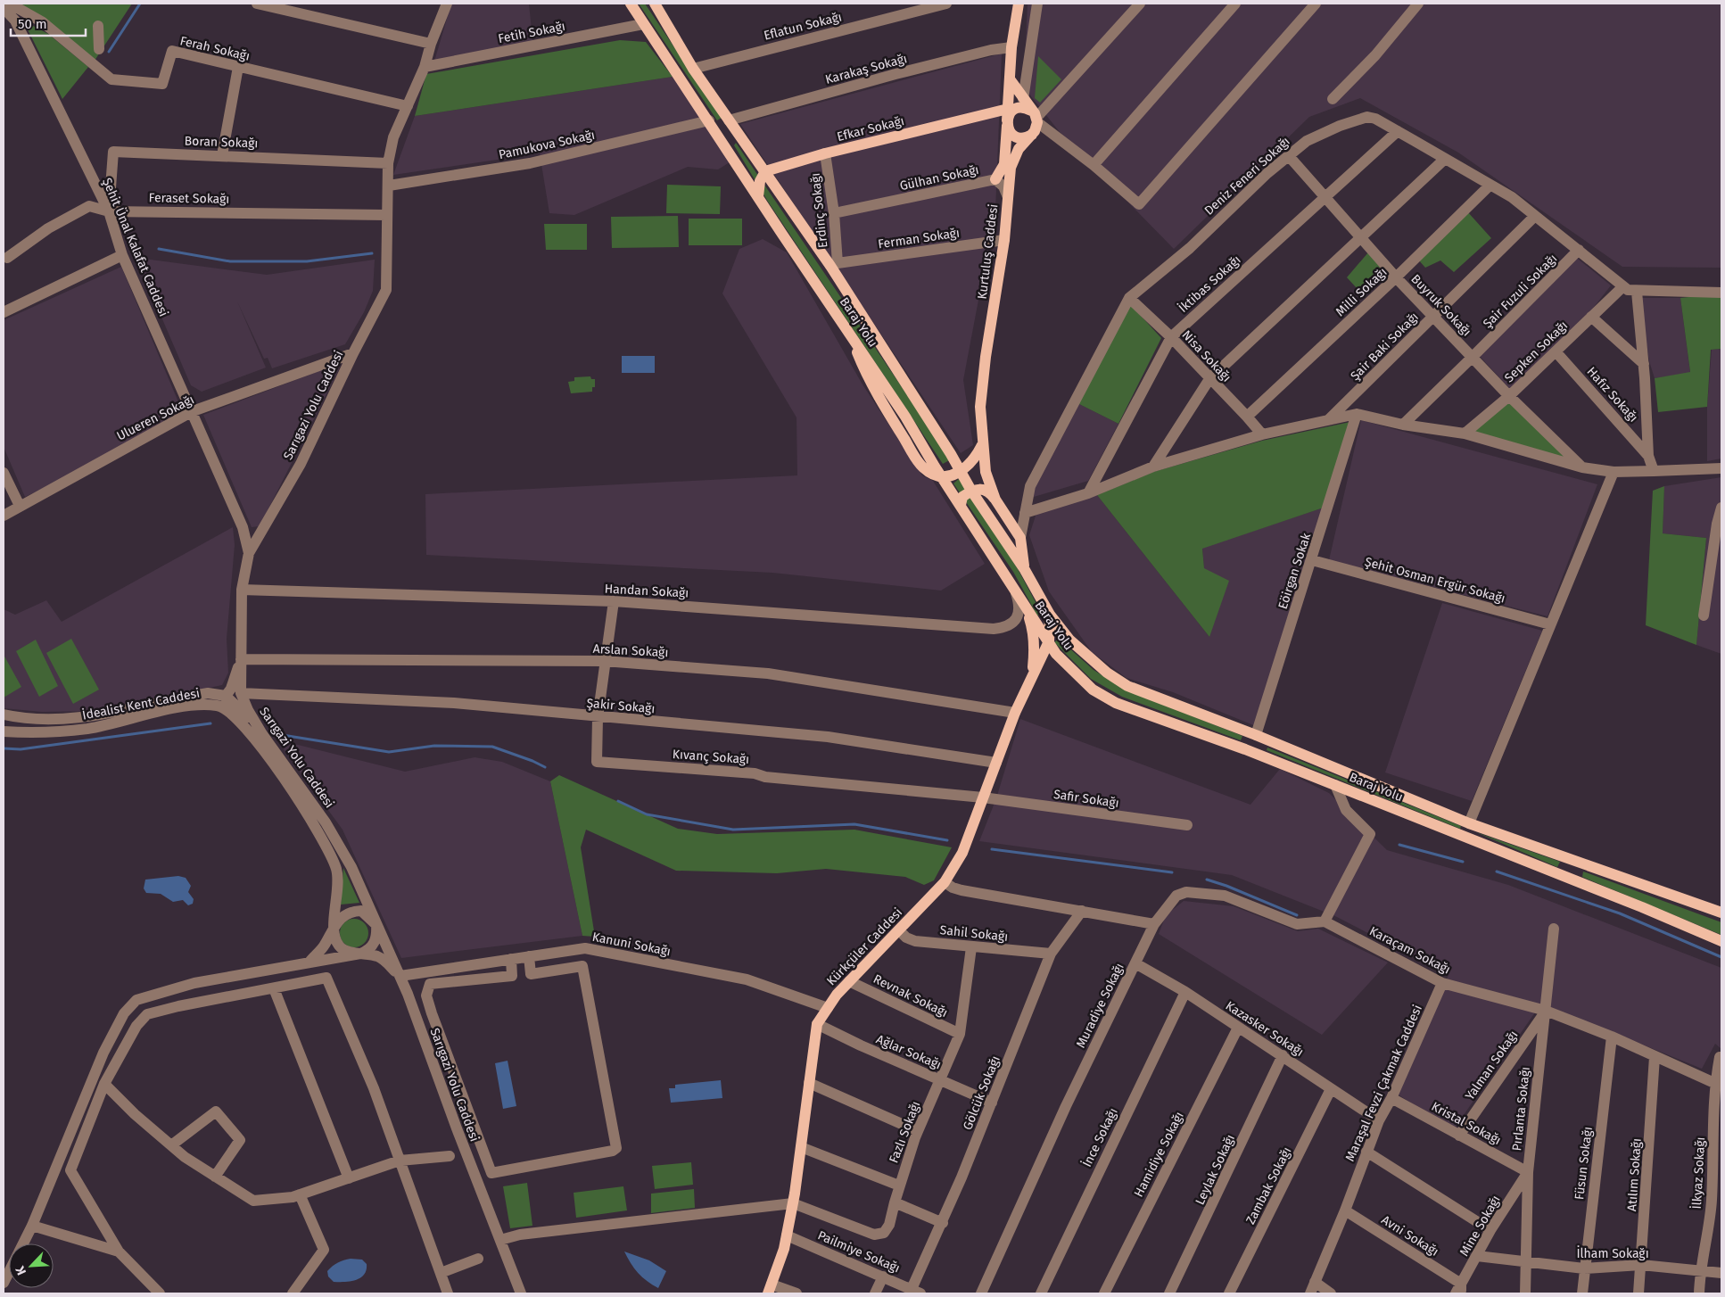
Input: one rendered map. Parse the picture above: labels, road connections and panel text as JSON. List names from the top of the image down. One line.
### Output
{"streets":{"main road":["Efkar Sokağı","Gülhan Sokağı","Kurtuluş Caddesi","Baraj Yolu","Kürkçüler Caddesi"],"street":["Eflatun Sokağı","Fetih Sokağı","Ferah Sokağı","Karakaş Sokağı","Boran Sokağı","Pamukova Sokağı","Deniz Feneri Sokağı","Feraset Sokağı","Erdinç Sokağı","Ferman Sokağı","Şehit Ünal Kalafat Caddesi","İktibas Sokağı","Şair Fuzuli Sokağı","Milli Sokağı","Buyruk Sokağı","Şair Baki Sokağı","Sepken Sokağı","Nisa Sokağı","Hafız Sokağı","Sarıgazi Yolu Caddesi","Ulueren Sokağı","Eöirgan Sokak","Şehit Osman Ergür Sokağı","Handan Sokağı","Arslan Sokağı","İdealist Kent Caddesi","Şakir Sokağı","Kıvanç Sokağı","Safir Sokağı","Sahil Sokağı","Kanuni Sokağı","Karaçam Sokağı","Revnak Sokağı","Muradiye Sokağı","Kazasker Sokağı","Ağlar Sokağı","Yalman Sokağı","Maraşal Fevzi Çakmak Caddesi","Gölcük Sokağı","Pırlanta Sokağı","Kristal Sokağı","Fazlı Sokağı","İnce Sokağı","Hamidiye Sokağı","Füsun Sokağı","Leylak Sokağı","İlkyaz Sokağı","Atılım Sokağı","Zambak Sokağı","Mine Sokağı","Avni Sokağı","Pailmiye Sokağı","İlham Sokağı"]},"crossings":[["Eflatun Sokağı","Baraj Yolu"],["Fetih Sokağı","Baraj Yolu"],["Fetih Sokağı","Sarıgazi Yolu Caddesi"],["Ferah Sokağı","Sarıgazi Yolu Caddesi"],["Karakaş Sokağı","Baraj Yolu"],["Efkar Sokağı","Erdinç Sokağı"],["Efkar Sokağı","Baraj Yolu"],["Boran Sokağı","Feraset Sokağı"],["Boran Sokağı","Şehit Ünal Kalafat Caddesi"],["Boran Sokağı","Sarıgazi Yolu Caddesi"],["Pamukova Sokağı","Baraj Yolu"],["Pamukova Sokağı","Sarıgazi Yolu Caddesi"],["Deniz Feneri Sokağı","İktibas Sokağı"],["Deniz Feneri Sokağı","Şair Fuzuli Sokağı"],["Deniz Feneri Sokağı","Milli Sokağı"],["Deniz Feneri Sokağı","Buyruk Sokağı"],["Deniz Feneri Sokağı","Şair Baki Sokağı"],["Deniz Feneri Sokağı","Sepken Sokağı"],["Deniz Feneri Sokağı","Nisa Sokağı"],["Gülhan Sokağı","Erdinç Sokağı"],["Gülhan Sokağı","Kurtuluş Caddesi"],["Feraset Sokağı","Şehit Ünal Kalafat Caddesi"],["Feraset Sokağı","Sarıgazi Yolu Caddesi"],["Erdinç Sokağı","Ferman Sokağı"],["Erdinç Sokağı","Baraj Yolu"],["Ferman Sokağı","Kurtuluş Caddesi"],["Ferman Sokağı","Baraj Yolu"],["Şehit Ünal Kalafat Caddesi","Sarıgazi Yolu Caddesi"],["Şehit Ünal Kalafat Caddesi","Ulueren Sokağı"],["İktibas Sokağı","Buyruk Sokağı"],["İktibas Sokağı","Nisa Sokağı"],["Şair Fuzuli Sokağı","Buyruk Sokağı"],["Milli Sokağı","Buyruk Sokağı"],["Milli Sokağı","Nisa Sokağı"],["Buyruk Sokağı","Şair Baki Sokağı"],["Buyruk Sokağı","Sepken Sokağı"],["Baraj Yolu","Eöirgan Sokak"],["Baraj Yolu","Handan Sokağı"],["Baraj Yolu","Kürkçüler Caddesi"],["Sepken Sokağı","Hafız Sokağı"],["Sarıgazi Yolu Caddesi","Ulueren Sokağı"],["Sarıgazi Yolu Caddesi","Handan Sokağı"],["Sarıgazi Yolu Caddesi","Arslan Sokağı"],["Sarıgazi Yolu Caddesi","İdealist Kent Caddesi"],["Sarıgazi Yolu Caddesi","Şakir Sokağı"],["Sarıgazi Yolu Caddesi","Kanuni Sokağı"],["Eöirgan Sokak","Şehit Osman Ergür Sokağı"],["Handan Sokağı","Kıvanç Sokağı"],["Arslan Sokağı","Kıvanç Sokağı"],["Arslan Sokağı","Kürkçüler Caddesi"],["Şakir Sokağı","Kıvanç Sokağı"],["Şakir Sokağı","Kürkçüler Caddesi"],["Kıvanç Sokağı","Safir Sokağı"],["Kıvanç Sokağı","Kürkçüler Caddesi"],["Safir Sokağı","Kürkçüler Caddesi"],["Sahil Sokağı","Kürkçüler Caddesi"],["Sahil Sokağı","Gölcük Sokağı"],["Sahil Sokağı","Fazlı Sokağı"],["Kanuni Sokağı","Kürkçüler Caddesi"],["Kürkçüler Caddesi","Revnak Sokağı"],["Kürkçüler Caddesi","Ağlar Sokağı"],["Kürkçüler Caddesi","Fazlı Sokağı"],["Kürkçüler Caddesi","Pailmiye Sokağı"],["Karaçam Sokağı","Yalman Sokağı"],["Karaçam Sokağı","Maraşal Fevzi Çakmak Caddesi"],["Karaçam Sokağı","Pırlanta Sokağı"],["Karaçam Sokağı","Füsun Sokağı"],["Karaçam Sokağı","İlkyaz Sokağı"],["Karaçam Sokağı","Atılım Sokağı"],["Revnak Sokağı","Fazlı Sokağı"],["Muradiye Sokağı","Kazasker Sokağı"],["Kazasker Sokağı","Maraşal Fevzi Çakmak Caddesi"],["Kazasker Sokağı","İnce Sokağı"],["Kazasker Sokağı","Hamidiye Sokağı"],["Kazasker Sokağı","Leylak Sokağı"],["Kazasker Sokağı","Zambak Sokağı"],["Ağlar Sokağı","Gölcük Sokağı"],["Ağlar Sokağı","Fazlı Sokağı"],["Yalman Sokağı","Pırlanta Sokağı"],["Yalman Sokağı","Kristal Sokağı"],["Maraşal Fevzi Çakmak Caddesi","Kristal Sokağı"],["Maraşal Fevzi Çakmak Caddesi","Avni Sokağı"],["Gölcük Sokağı","Pailmiye Sokağı"],["Pırlanta Sokağı","Kristal Sokağı"],["Pırlanta Sokağı","Mine Sokağı"],["Pırlanta Sokağı","İlham Sokağı"],["Kristal Sokağı","Mine Sokağı"],["Füsun Sokağı","İlham Sokağı"],["İlkyaz Sokağı","İlham Sokağı"],["Atılım Sokağı","İlham Sokağı"],["Mine Sokağı","Avni Sokağı"],["Mine Sokağı","İlham Sokağı"]],"scale_bar":"50 m","north":"bottom left"}
